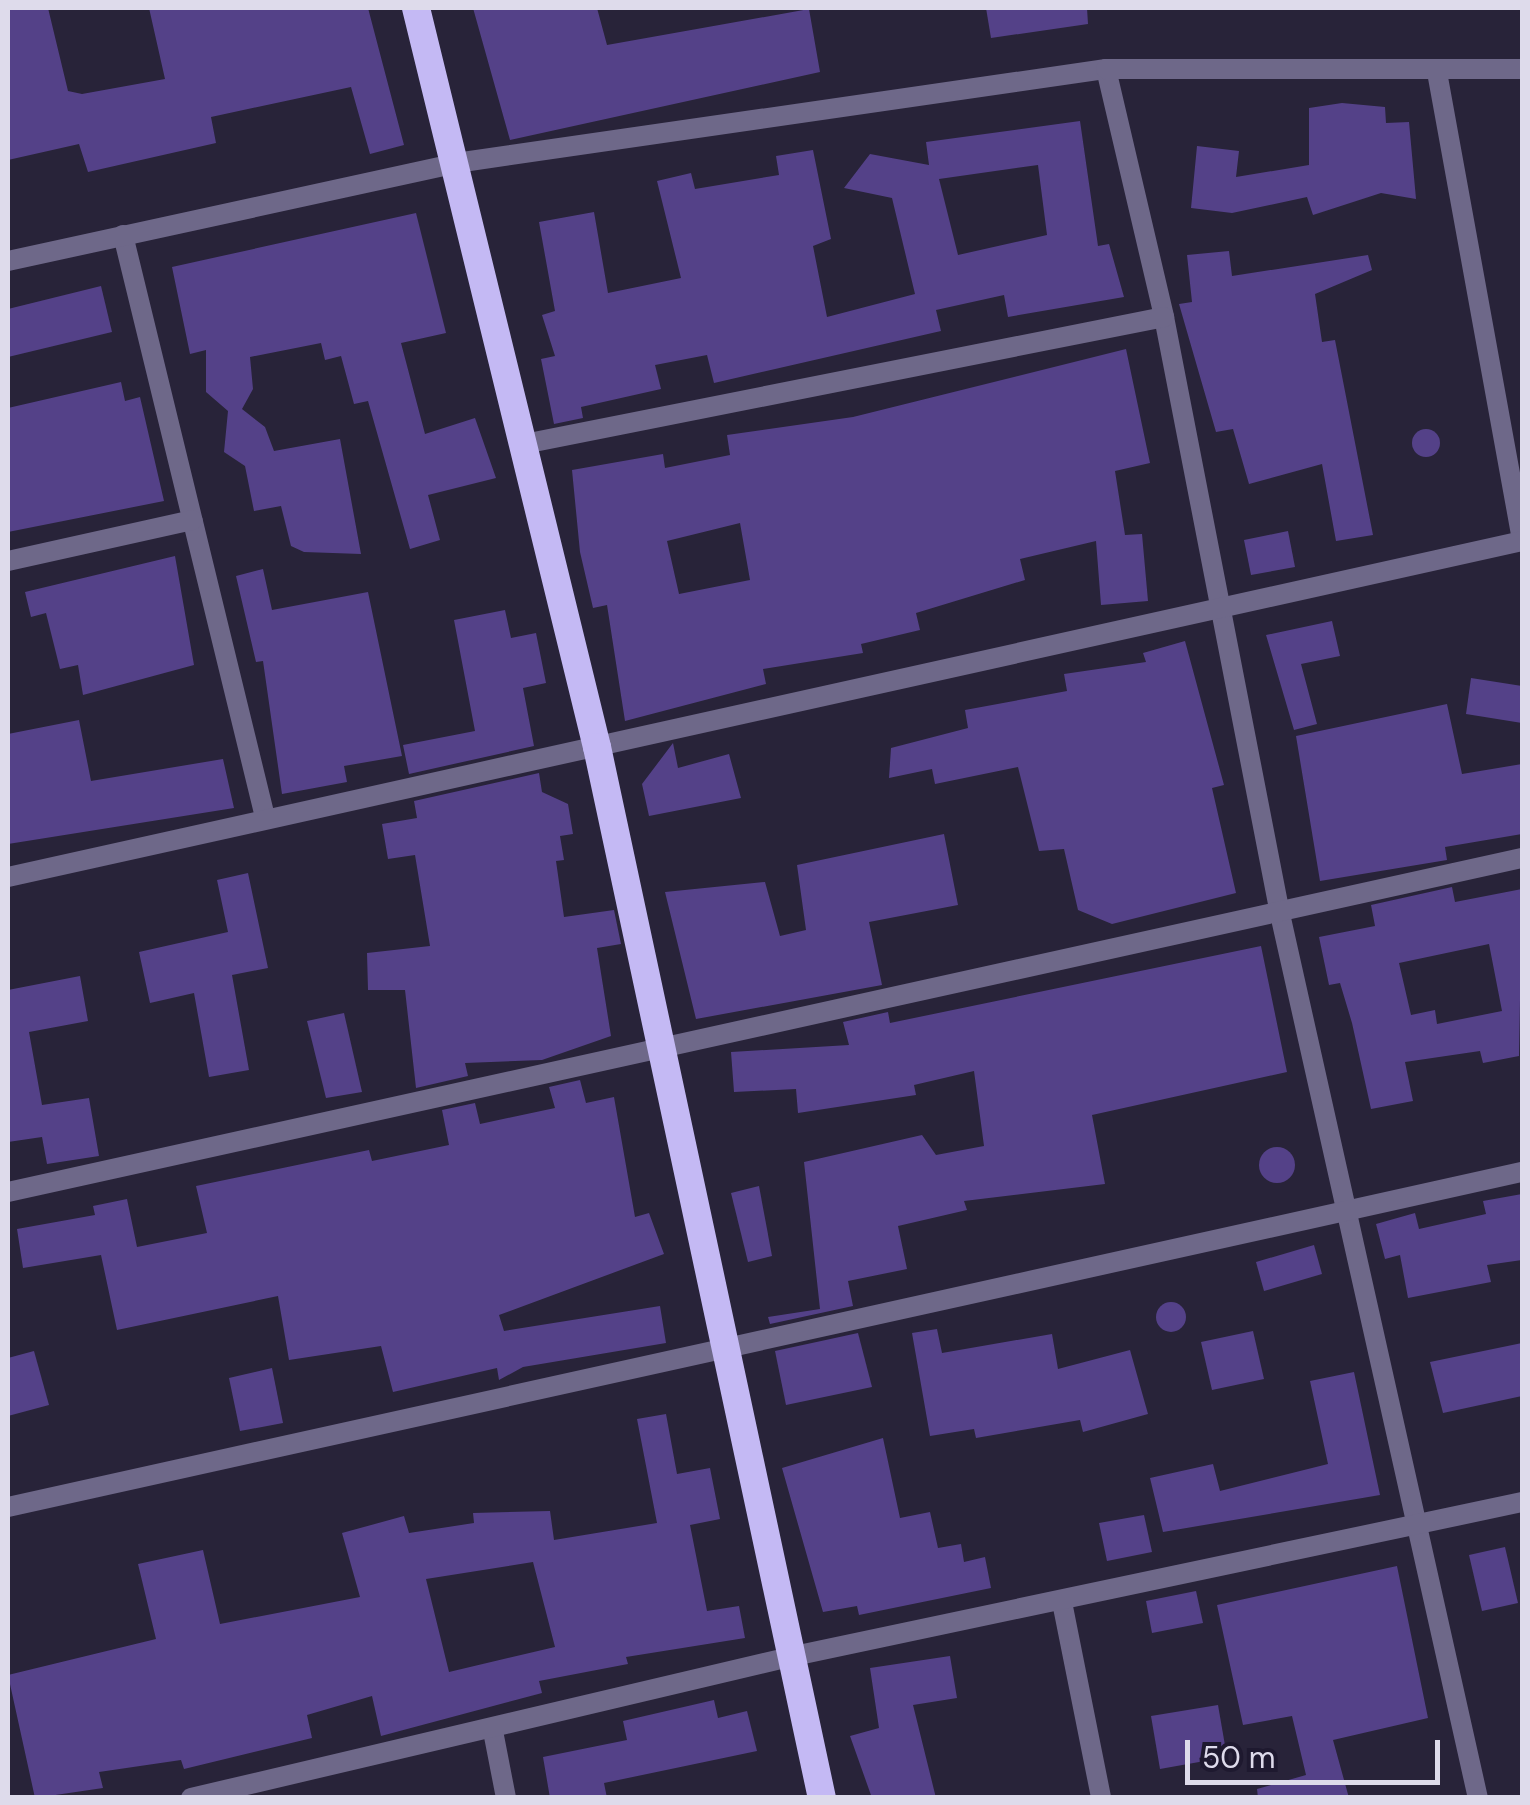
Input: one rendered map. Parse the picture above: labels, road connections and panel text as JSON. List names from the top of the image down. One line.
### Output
{"scale_bar":"50 m"}
